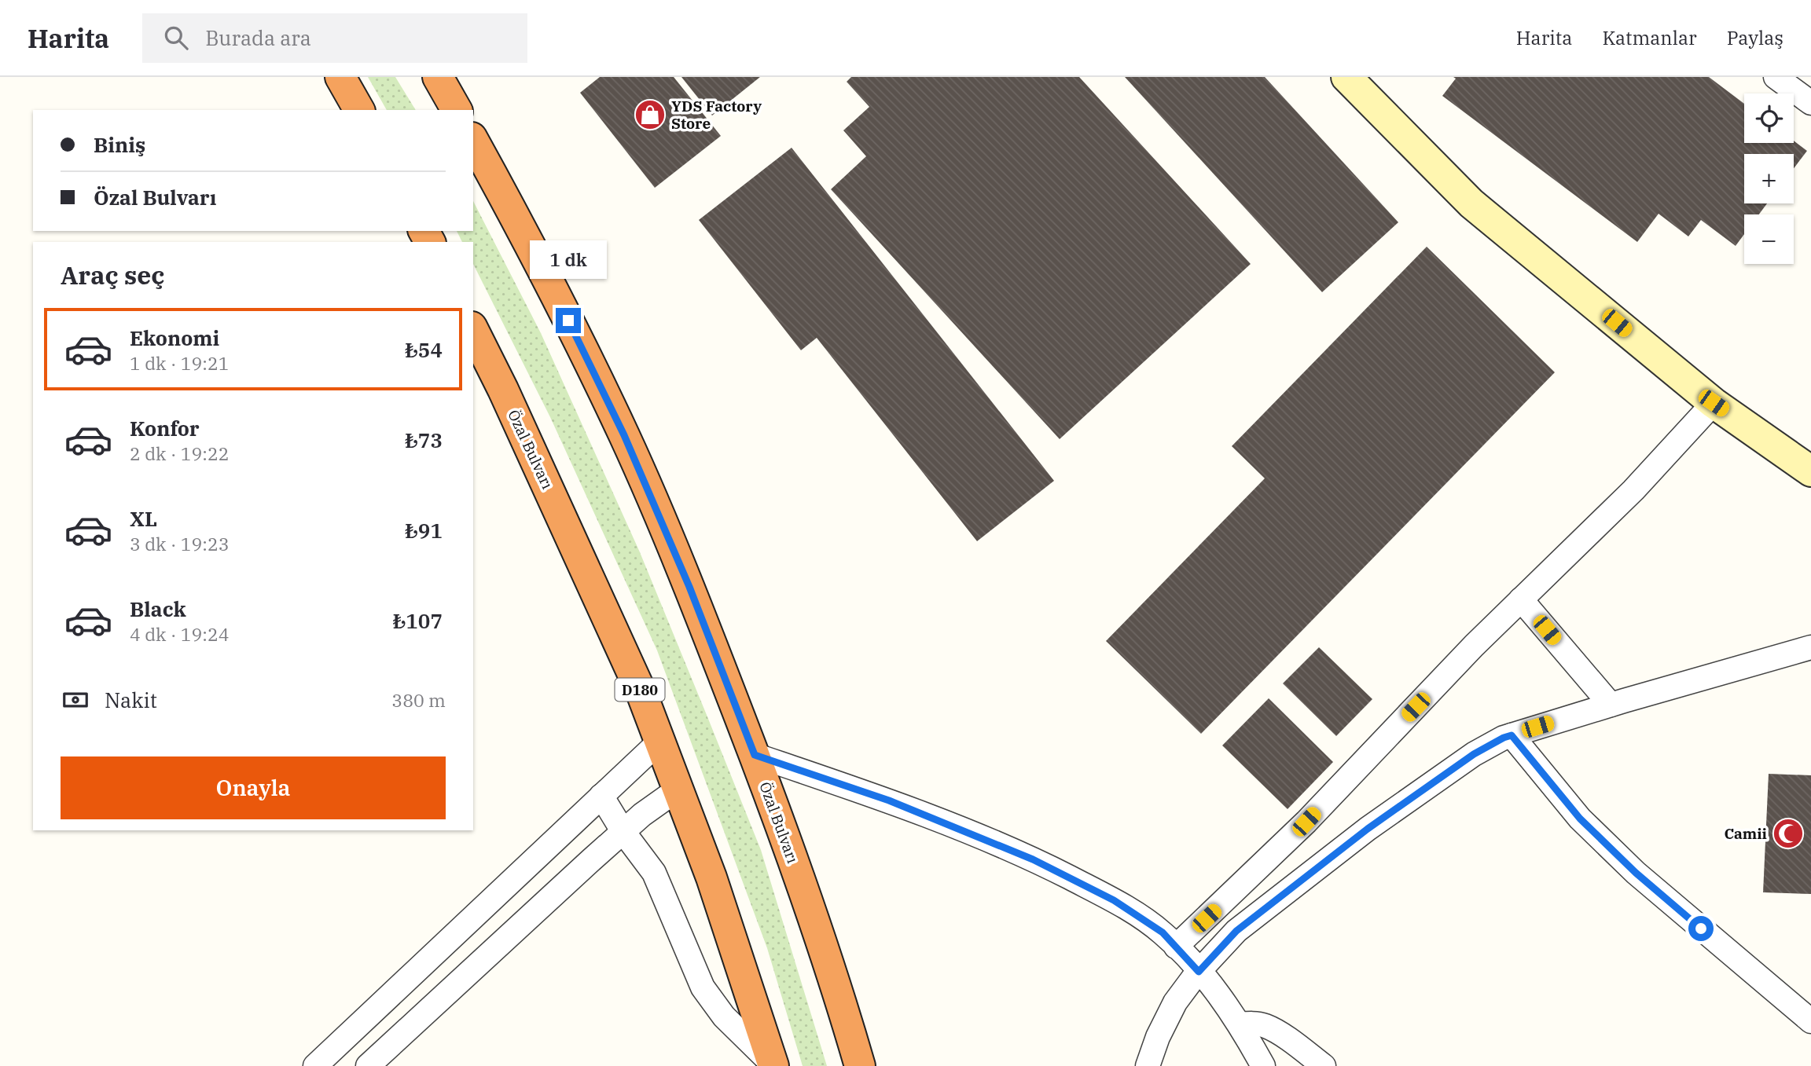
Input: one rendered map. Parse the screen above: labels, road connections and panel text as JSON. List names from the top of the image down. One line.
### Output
{"streets":{"highway":["Özal Bulvarı","D180"]},"places":{"shop":["YDS Factory Store"],"mosque":["Camii"]},"page":{"header":"Harita","search":"Burada ara","nav":["Harita","Katmanlar","Paylaş"],"map_buttons":["+","−"],"banner":["Biniş","Özal Bulvarı"],"bubble":"1 dk","heading":"Araç seç","list":[{"name":"Ekonomi","note":"1 dk · 19:21","value":"₺54"},{"name":"Konfor","note":"2 dk · 19:22","value":"₺73"},{"name":"XL","note":"3 dk · 19:23","value":"₺91"},{"name":"Black","note":"4 dk · 19:24","value":"₺107"}],"pay":["Nakit","380 m"],"buttons":"Onayla"}}
